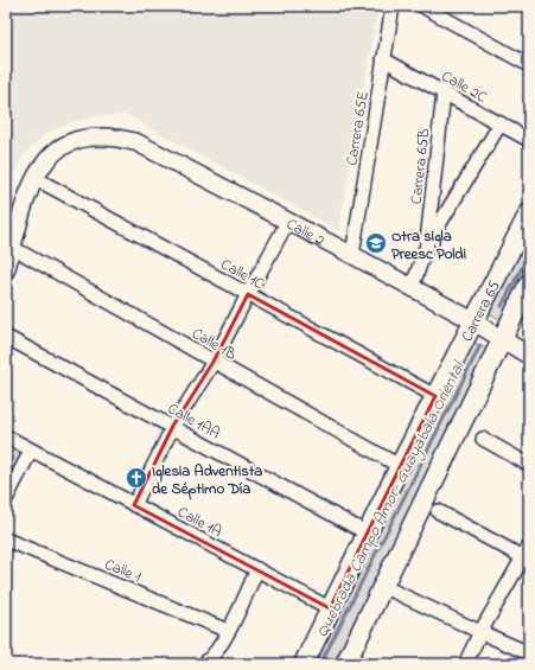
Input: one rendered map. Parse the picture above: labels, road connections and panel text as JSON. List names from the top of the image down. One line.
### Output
{"streets":{"main road":["Carrera 65"],"street":["Calle 2C","Carrera 65E","Carrera 65B","Calle 2","Calle 1C","Calle 1B","Calle 1AA","Calle 1A","Calle 1"]},"crossings":[["Calle 2C","Carrera 65E"],["Calle 2C","Carrera 65B"],["Carrera 65E","Calle 2"],["Carrera 65B","Calle 2"],["Calle 2","Calle 1C"],["Calle 2","Carrera 65"],["Calle 1C","Carrera 65"],["Carrera 65","Calle 1B"],["Carrera 65","Calle 1AA"],["Carrera 65","Calle 1A"]],"water":["Quebrada Campo Amor- Guayabala Oriental"],"places":{"school or university":["Otra sigla Preesc Poldi"],"church":["Iglesia Adventista de Séptimo Día"]}}
